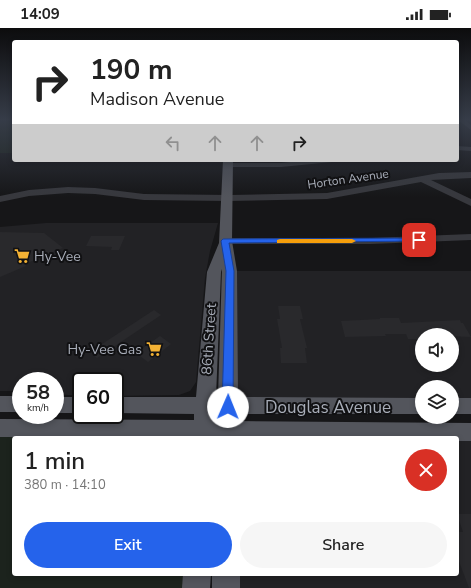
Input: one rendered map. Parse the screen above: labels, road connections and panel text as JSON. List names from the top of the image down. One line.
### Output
{"streets":{"main road":["86th Street","Douglas Avenue"],"street":["Horton Avenue"]},"crossings":[["Horton Avenue","86th Street"],["86th Street","Douglas Avenue"]],"places":{"supermarket":["Hy-Vee","Hy-Vee Gas"]},"page":{"status":"14:09","turn":["190 m","Madison Avenue"],"speed":"58 km/h","limit":"60","heading":["1 min","380 m · 14:10"],"buttons":["Exit","Share"]}}
